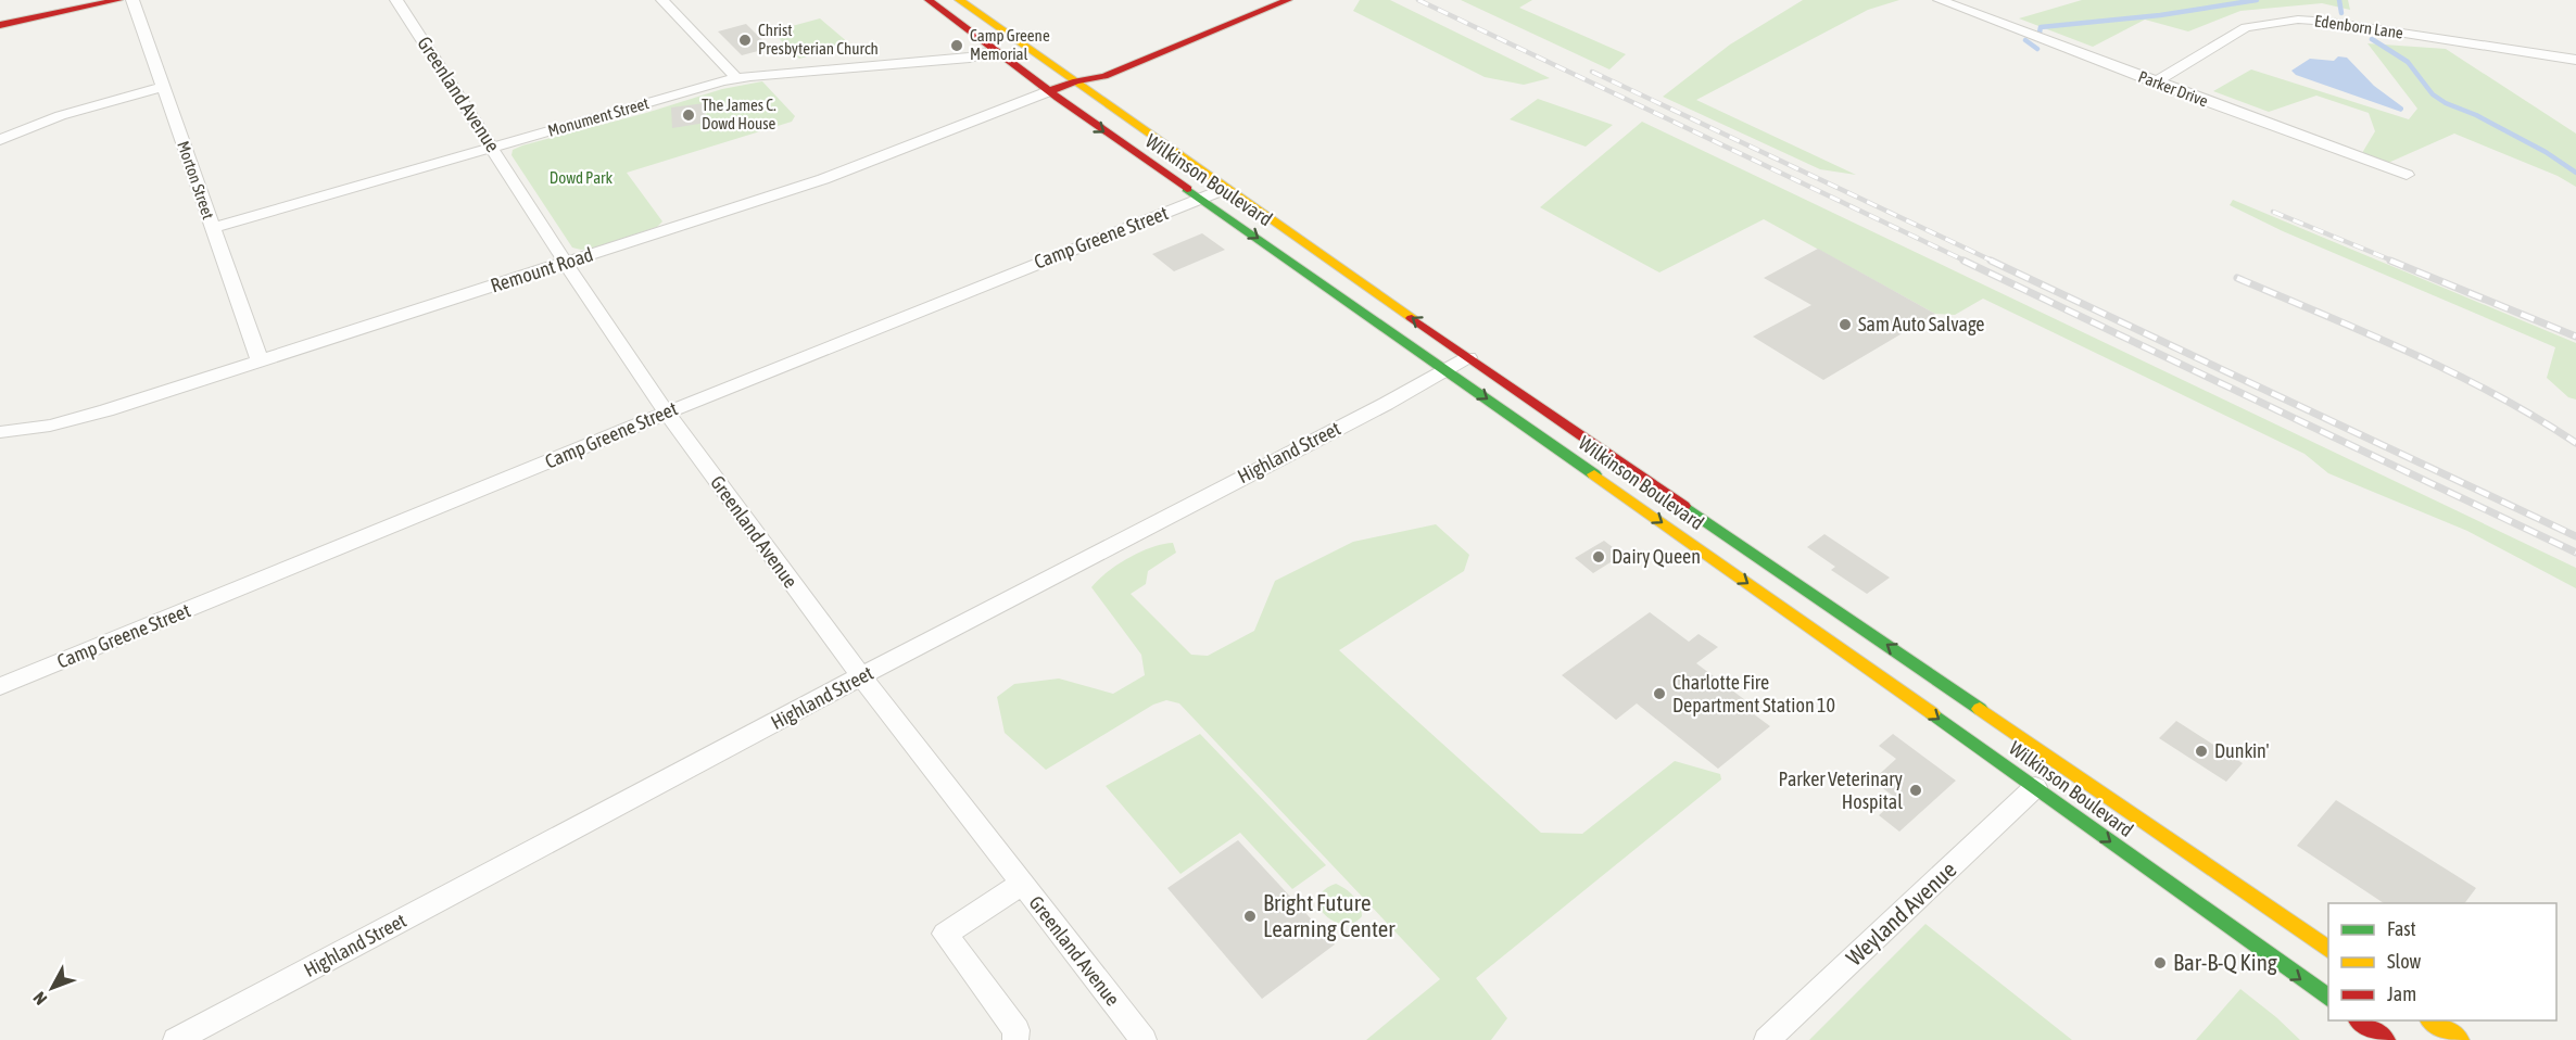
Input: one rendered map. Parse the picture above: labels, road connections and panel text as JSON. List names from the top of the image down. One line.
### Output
{"streets":{"main road":["Wilkinson Boulevard","Remount Road"],"street":["Edenborn Lane","Parker Drive","Greenland Avenue","Monument Street","Morton Street","Camp Greene Street","Highland Street","Weyland Avenue"]},"crossings":[["Edenborn Lane","Parker Drive"],["Greenland Avenue","Monument Street"],["Greenland Avenue","Camp Greene Street"],["Greenland Avenue","Remount Road"],["Greenland Avenue","Highland Street"],["Monument Street","Morton Street"],["Monument Street","Wilkinson Boulevard"],["Morton Street","Remount Road"],["Wilkinson Boulevard","Camp Greene Street"],["Wilkinson Boulevard","Remount Road"],["Wilkinson Boulevard","Highland Street"],["Wilkinson Boulevard","Weyland Avenue"]],"parks":["Dowd Park"],"places":["Christ Presbyterian Church","Camp Greene Memorial","The James C. Dowd House","Sam Auto Salvage","Dairy Queen","Charlotte Fire Department Station 10","Dunkin'","Parker Veterinary Hospital","Bright Future Learning Center","Bar-B-Q King"],"legend":["Fast","Slow","Jam"],"north":"bottom left"}
